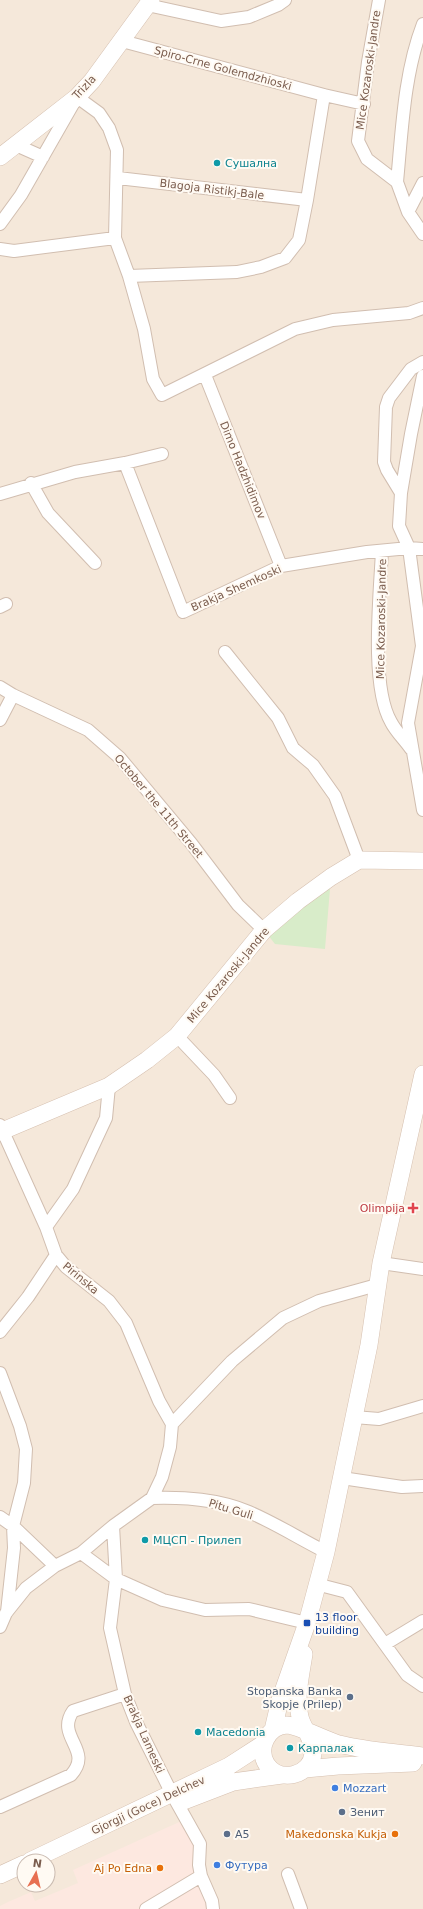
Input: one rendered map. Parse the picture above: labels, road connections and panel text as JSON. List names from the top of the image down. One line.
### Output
{"streets":{"main road":["Mice Kozaroski-Jandre","Trizla","Gjorgji (Goce) Delchev"],"street":["Spiro-Crne Golemdzhioski","Blagoja Ristikj-Bale","Dimo Hadzhidimov","Brakja Shemkoski","October the 11th Street","Pirinska","Pitu Guli","Brakja Lameski"]},"crossings":[["Spiro-Crne Golemdzhioski","Mice Kozaroski-Jandre"],["Spiro-Crne Golemdzhioski","Trizla"],["Mice Kozaroski-Jandre","Brakja Shemkoski"],["Mice Kozaroski-Jandre","October the 11th Street"],["Mice Kozaroski-Jandre","Pirinska"],["Dimo Hadzhidimov","Brakja Shemkoski"],["Brakja Lameski","Gjorgji (Goce) Delchev"]],"places":{"other":["Сушална","МЦСП - Прилеп","Stopanska Banka Skopje (Prilep)","Macedonia","Карпалак","Mozzart","Зенит","A5","Makedonska Kukja","Футура","Aj Po Edna"],"health":["Olimpija"],"transit":["13 floor building"]},"north":"top"}
